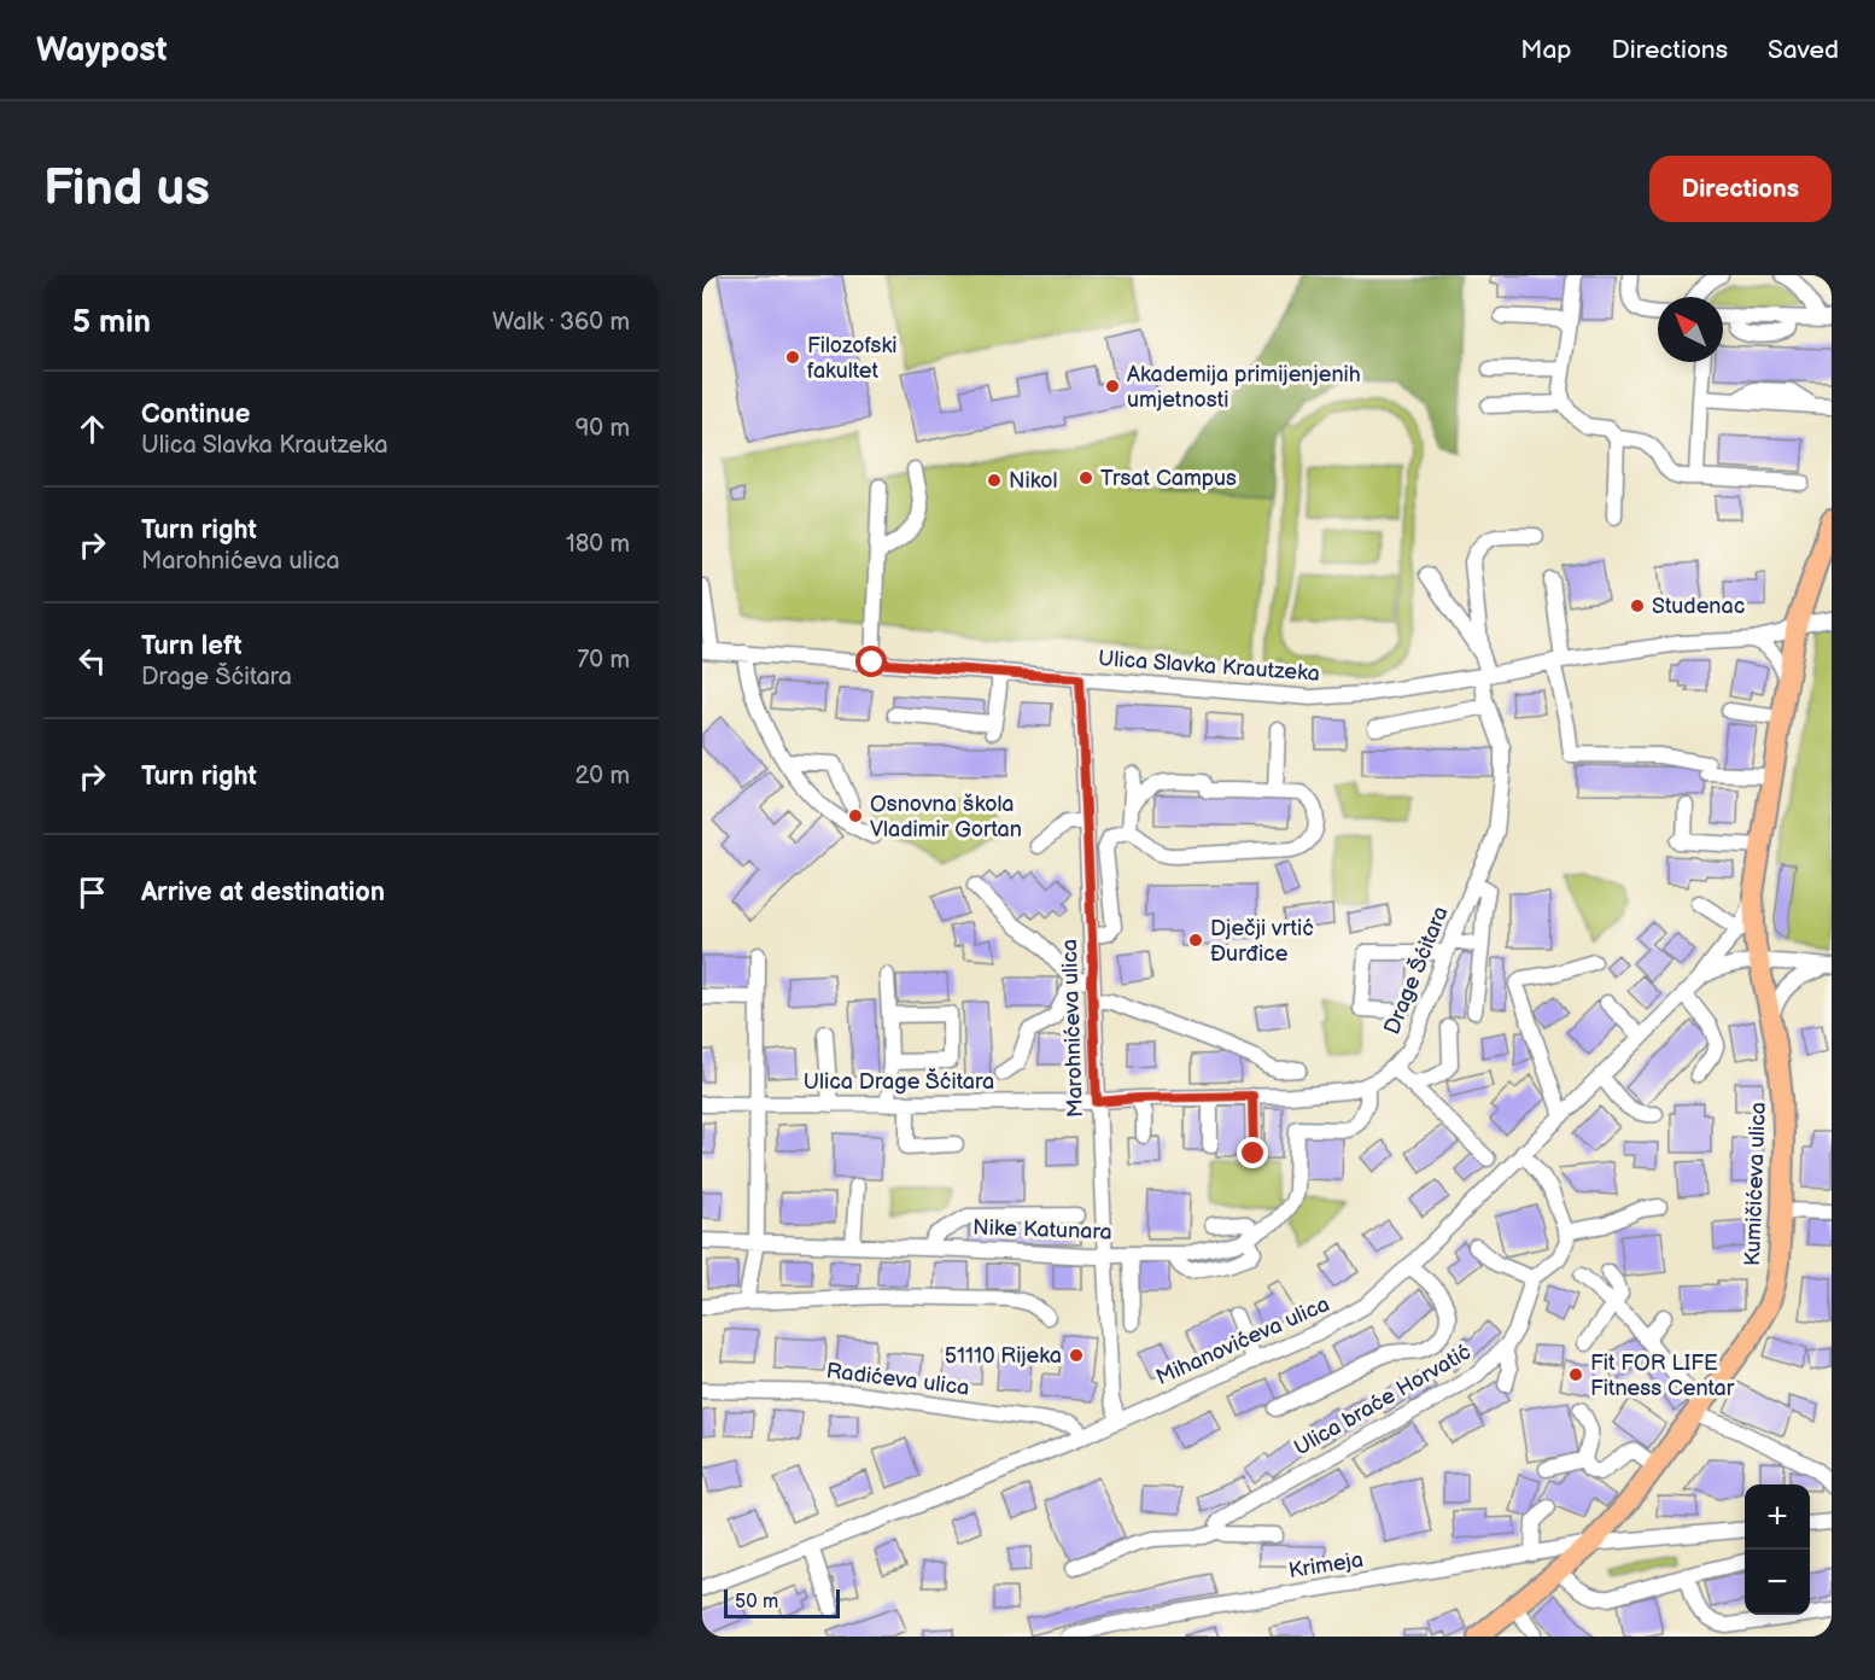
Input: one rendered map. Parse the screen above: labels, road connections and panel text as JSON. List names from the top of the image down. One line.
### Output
{"streets":{"main road":["Kumičićeva ulica"],"street":["Ulica Slavka Krautzeka","Drage Šćitara","Marohnićeva ulica","Ulica Drage Šćitara","Nike Katunara","Mihanovićeva ulica","Radićeva ulica","Ulica braće Horvatić","Krimeja"]},"crossings":[["Ulica Slavka Krautzeka","Drage Šćitara"],["Ulica Slavka Krautzeka","Marohnićeva ulica"],["Ulica Slavka Krautzeka","Kumičićeva ulica"],["Drage Šćitara","Marohnićeva ulica"],["Drage Šćitara","Ulica Drage Šćitara"],["Drage Šćitara","Nike Katunara"],["Marohnićeva ulica","Ulica Drage Šćitara"],["Marohnićeva ulica","Nike Katunara"],["Marohnićeva ulica","Mihanovićeva ulica"],["Kumičićeva ulica","Mihanovićeva ulica"],["Kumičićeva ulica","Krimeja"],["Mihanovićeva ulica","Radićeva ulica"]],"places":["Filozofski fakultet","Akademija primijenjenih umjetnosti","Trsat Campus","Nikol","Studenac","Osnovna škola Vladimir Gortan","Dječji vrtić Đurđice","51110 Rijeka","Fit FOR LIFE Fitness Centar"],"scale_bar":"50 m","north":"top left","page":{"header":"Waypost","nav":["Map","Directions","Saved"],"buttons":"Directions","title":"Find us","heading":["5 min","Walk · 360 m"],"list":[["Continue","Ulica Slavka Krautzeka","90 m"],["Turn right","Marohnićeva ulica","180 m"],["Turn left","Drage Šćitara","70 m"],["Turn right","20 m"],"Arrive at destination"],"map_buttons":["+","−"],"scale":"50 m"}}
